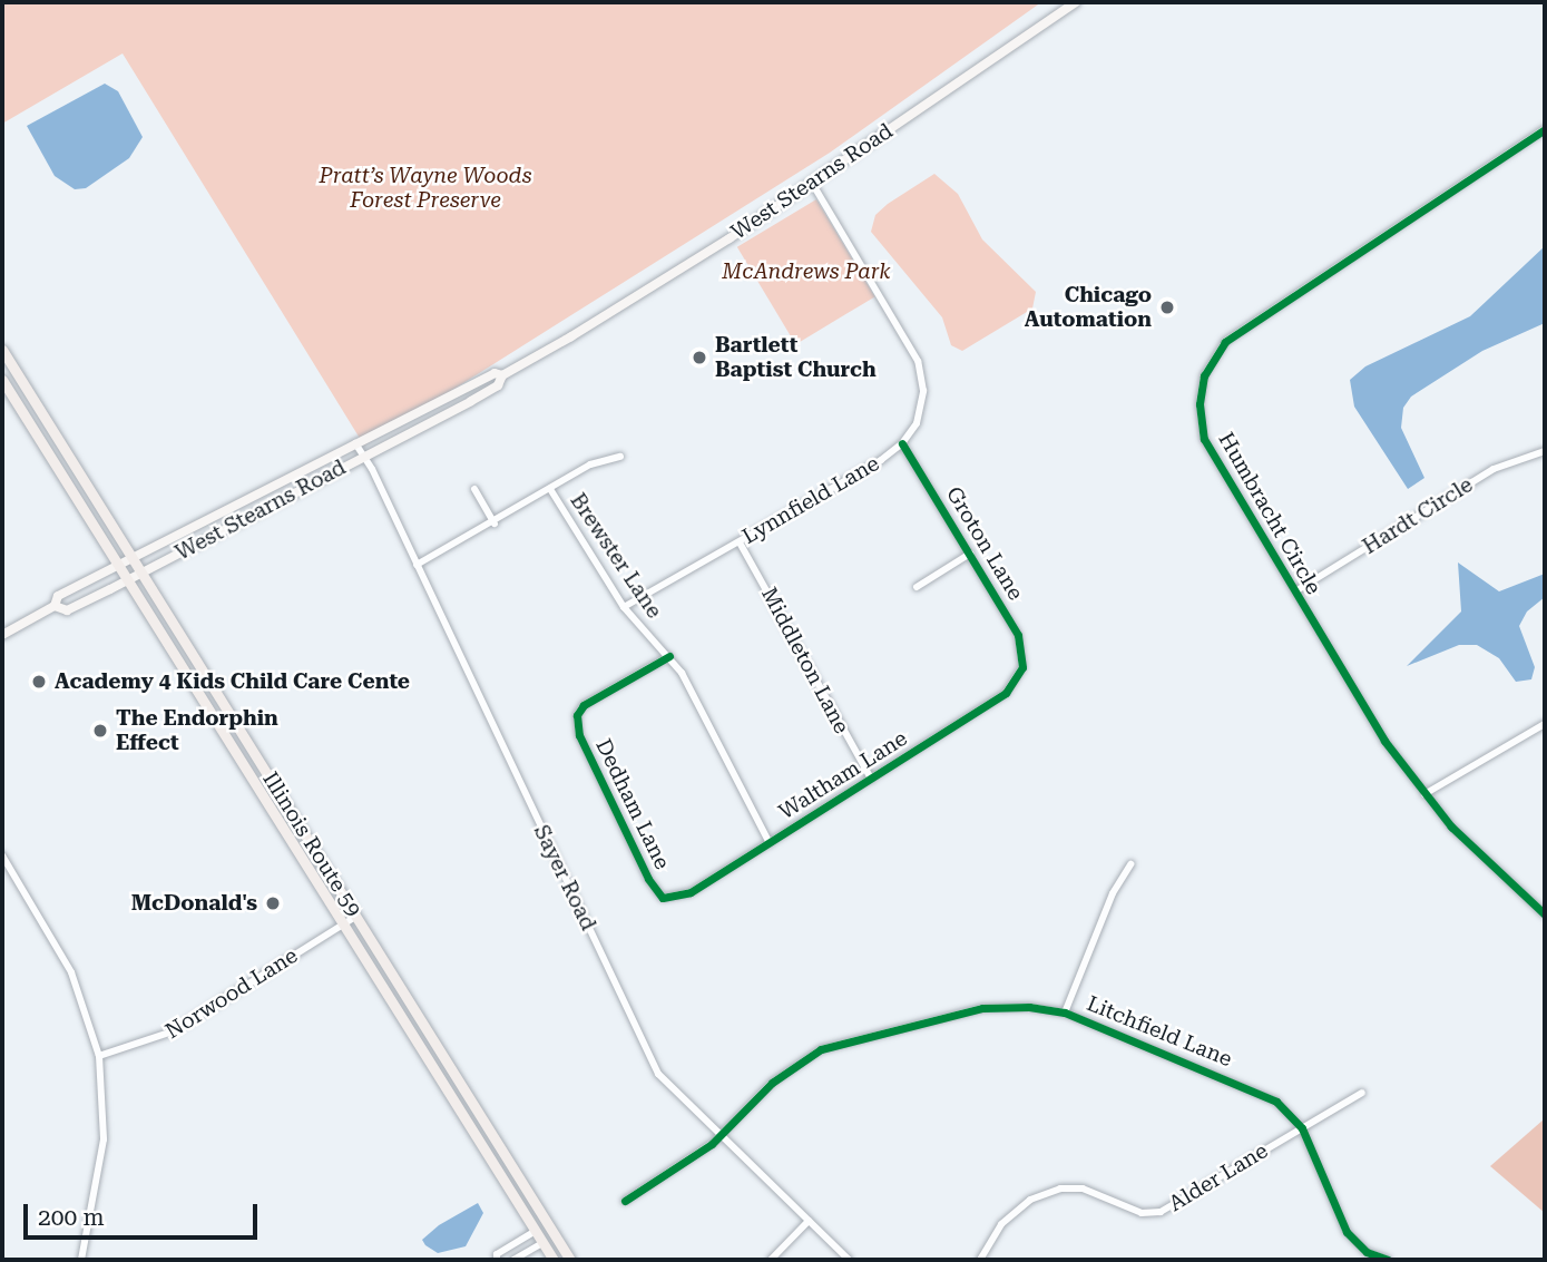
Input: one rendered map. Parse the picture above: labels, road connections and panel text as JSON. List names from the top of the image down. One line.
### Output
{"streets":{"main road":["West Stearns Road","Illinois Route 59"],"street":["Lynnfield Lane","Humbracht Circle","Hardt Circle","Groton Lane","Brewster Lane","Middleton Lane","Waltham Lane","Dedham Lane","Sayer Road","Norwood Lane","Litchfield Lane","Alder Lane"]},"crossings":[["West Stearns Road","Lynnfield Lane"],["West Stearns Road","Illinois Route 59"],["West Stearns Road","Sayer Road"],["Lynnfield Lane","Groton Lane"],["Lynnfield Lane","Brewster Lane"],["Lynnfield Lane","Middleton Lane"],["Humbracht Circle","Hardt Circle"],["Groton Lane","Waltham Lane"],["Brewster Lane","Waltham Lane"],["Brewster Lane","Dedham Lane"],["Middleton Lane","Waltham Lane"],["Waltham Lane","Dedham Lane"],["Illinois Route 59","Norwood Lane"],["Sayer Road","Litchfield Lane"],["Litchfield Lane","Alder Lane"]],"parks":["Pratt’s Wayne Woods Forest Preserve","McAndrews Park"],"places":["Chicago Automation","Bartlett Baptist Church","Academy 4 Kids Child Care Cente","The Endorphin Effect","McDonald's"],"scale_bar":"200 m"}
